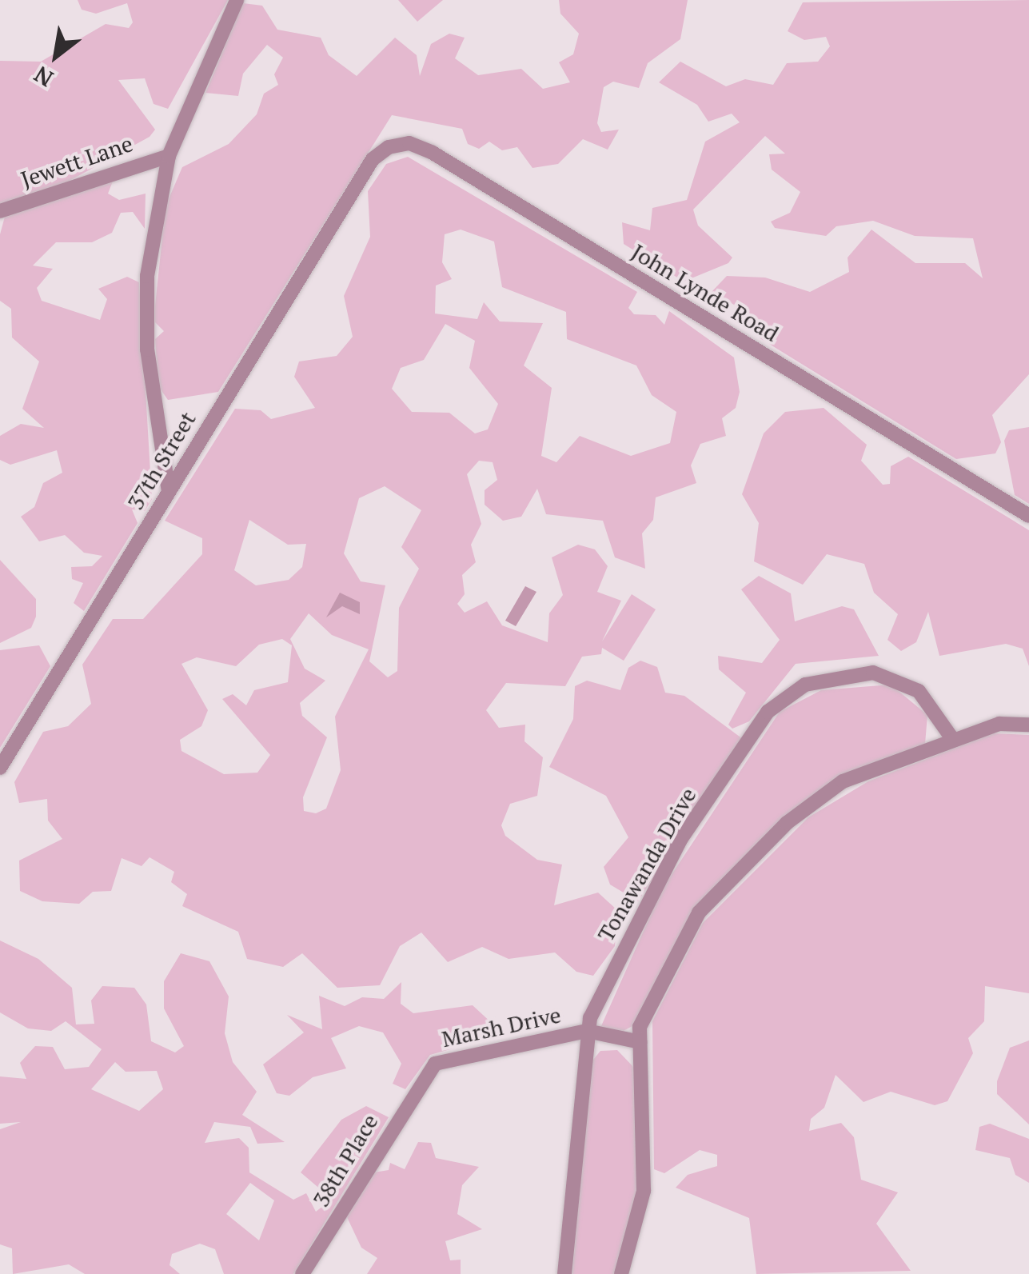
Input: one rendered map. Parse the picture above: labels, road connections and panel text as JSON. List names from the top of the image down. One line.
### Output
{"streets":{"street":["Jewett Lane","John Lynde Road","37th Street","Tonawanda Drive","Marsh Drive","38th Place"]},"crossings":[["John Lynde Road","37th Street"],["Tonawanda Drive","Marsh Drive"],["Marsh Drive","38th Place"]],"north":"bottom left"}
